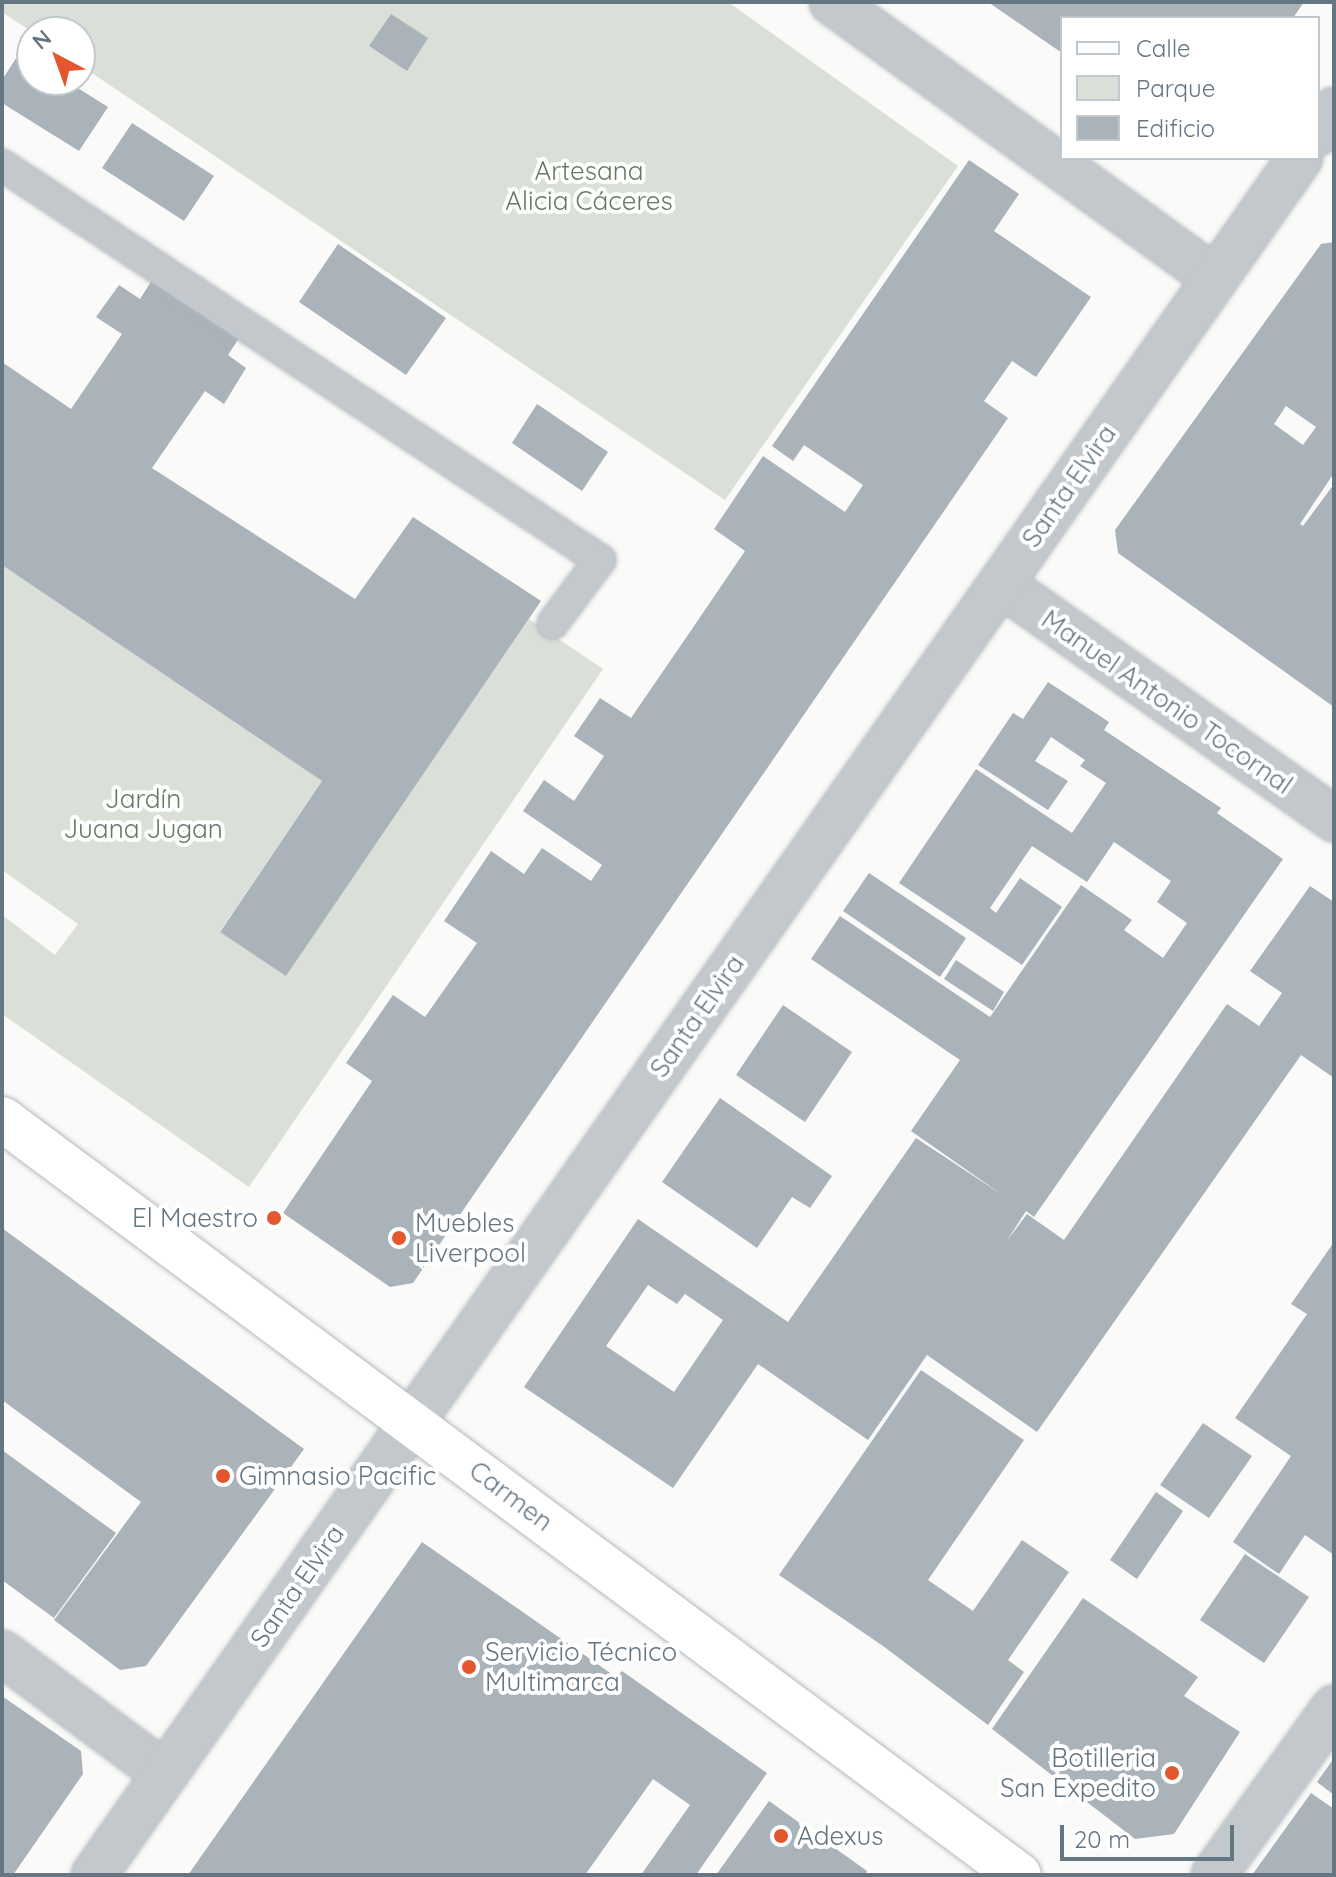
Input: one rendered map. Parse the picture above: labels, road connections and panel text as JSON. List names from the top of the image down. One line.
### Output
{"streets":{"main road":["Carmen"],"street":["Santa Elvira","Manuel Antonio Tocornal"]},"crossings":[["Santa Elvira","Manuel Antonio Tocornal"],["Santa Elvira","Carmen"]],"parks":["Artesana Alicia Cáceres","Jardín Juana Jugan"],"places":["El Maestro","Muebles Liverpool","Gimnasio Pacific","Servicio Técnico Multimarca","Botilleria San Expedito","Adexus"],"legend":["Calle","Parque","Edificio"],"scale_bar":"20 m","north":"top left"}
